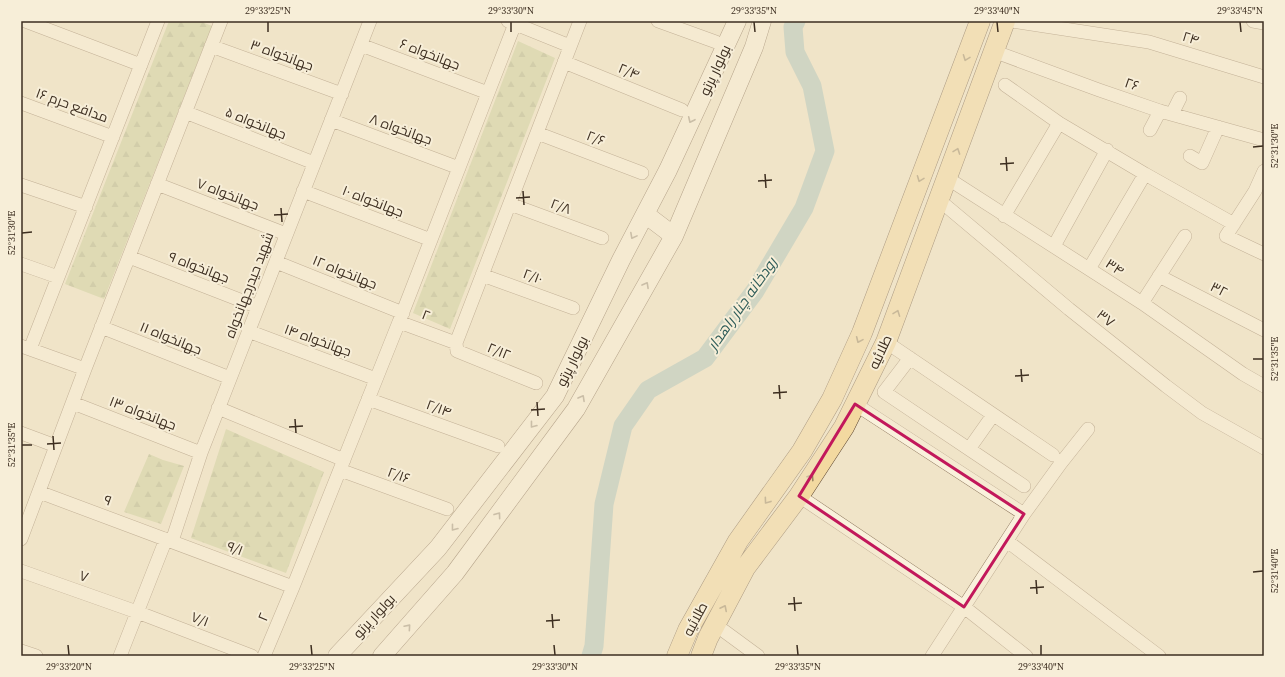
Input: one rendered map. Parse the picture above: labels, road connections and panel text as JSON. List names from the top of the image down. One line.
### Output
{"streets":{"main road":["بولوار پرتو","طلائیه"],"street":["۲۴","جهانخواه ۶","جهانخواه ۳","۲/۴","۲۶","مدافع حرم ۱۶","جهانخواه ۵","جهانخواه ۸","۲/۶","جهانخواه ۷","جهانخواه ۱۰","۲/۸","جهانخواه ۹","۳۴","جهانخواه ۱۲","۲/۱۰","شهید حیدرجهانخواه","۳۲","۲","۳۷","جهانخواه ۱۱","جهانخواه ۱۴","۲/۱۲","۲/۱۴","جهانخواه ۱۳","۲/۱۶","۹","۹/۱","۷","۷/۱"]},"crossings":[["جهانخواه ۶","شهید حیدرجهانخواه"],["جهانخواه ۳","شهید حیدرجهانخواه"],["۲۶","طلائیه"],["جهانخواه ۵","شهید حیدرجهانخواه"],["جهانخواه ۸","شهید حیدرجهانخواه"],["جهانخواه ۷","شهید حیدرجهانخواه"],["جهانخواه ۱۰","شهید حیدرجهانخواه"],["جهانخواه ۹","شهید حیدرجهانخواه"],["۳۴","طلائیه"],["جهانخواه ۱۲","شهید حیدرجهانخواه"],["جهانخواه ۱۲","۲"],["شهید حیدرجهانخواه","جهانخواه ۱۱"],["شهید حیدرجهانخواه","جهانخواه ۱۴"],["شهید حیدرجهانخواه","جهانخواه ۱۳"],["شهید حیدرجهانخواه","۲/۱۶"],["شهید حیدرجهانخواه","۹"],["شهید حیدرجهانخواه","۹/۱"],["شهید حیدرجهانخواه","۷"],["شهید حیدرجهانخواه","۷/۱"],["۲","جهانخواه ۱۴"],["۲","۲/۱۲"],["۲","۲/۱۴"],["۲","۲/۱۶"],["۲","۹/۱"],["۳۷","طلائیه"],["۹","۹/۱"],["۷","۷/۱"]],"water":["رودخانه چنار راهدار"],"coordinates":["29°33'25\"N","29°33'30\"N","29°33'35\"N","29°33'40\"N","29°33'45\"N","52°31'30\"E","52°31'35\"E","52°31'40\"E","29°33'20\"N"]}
